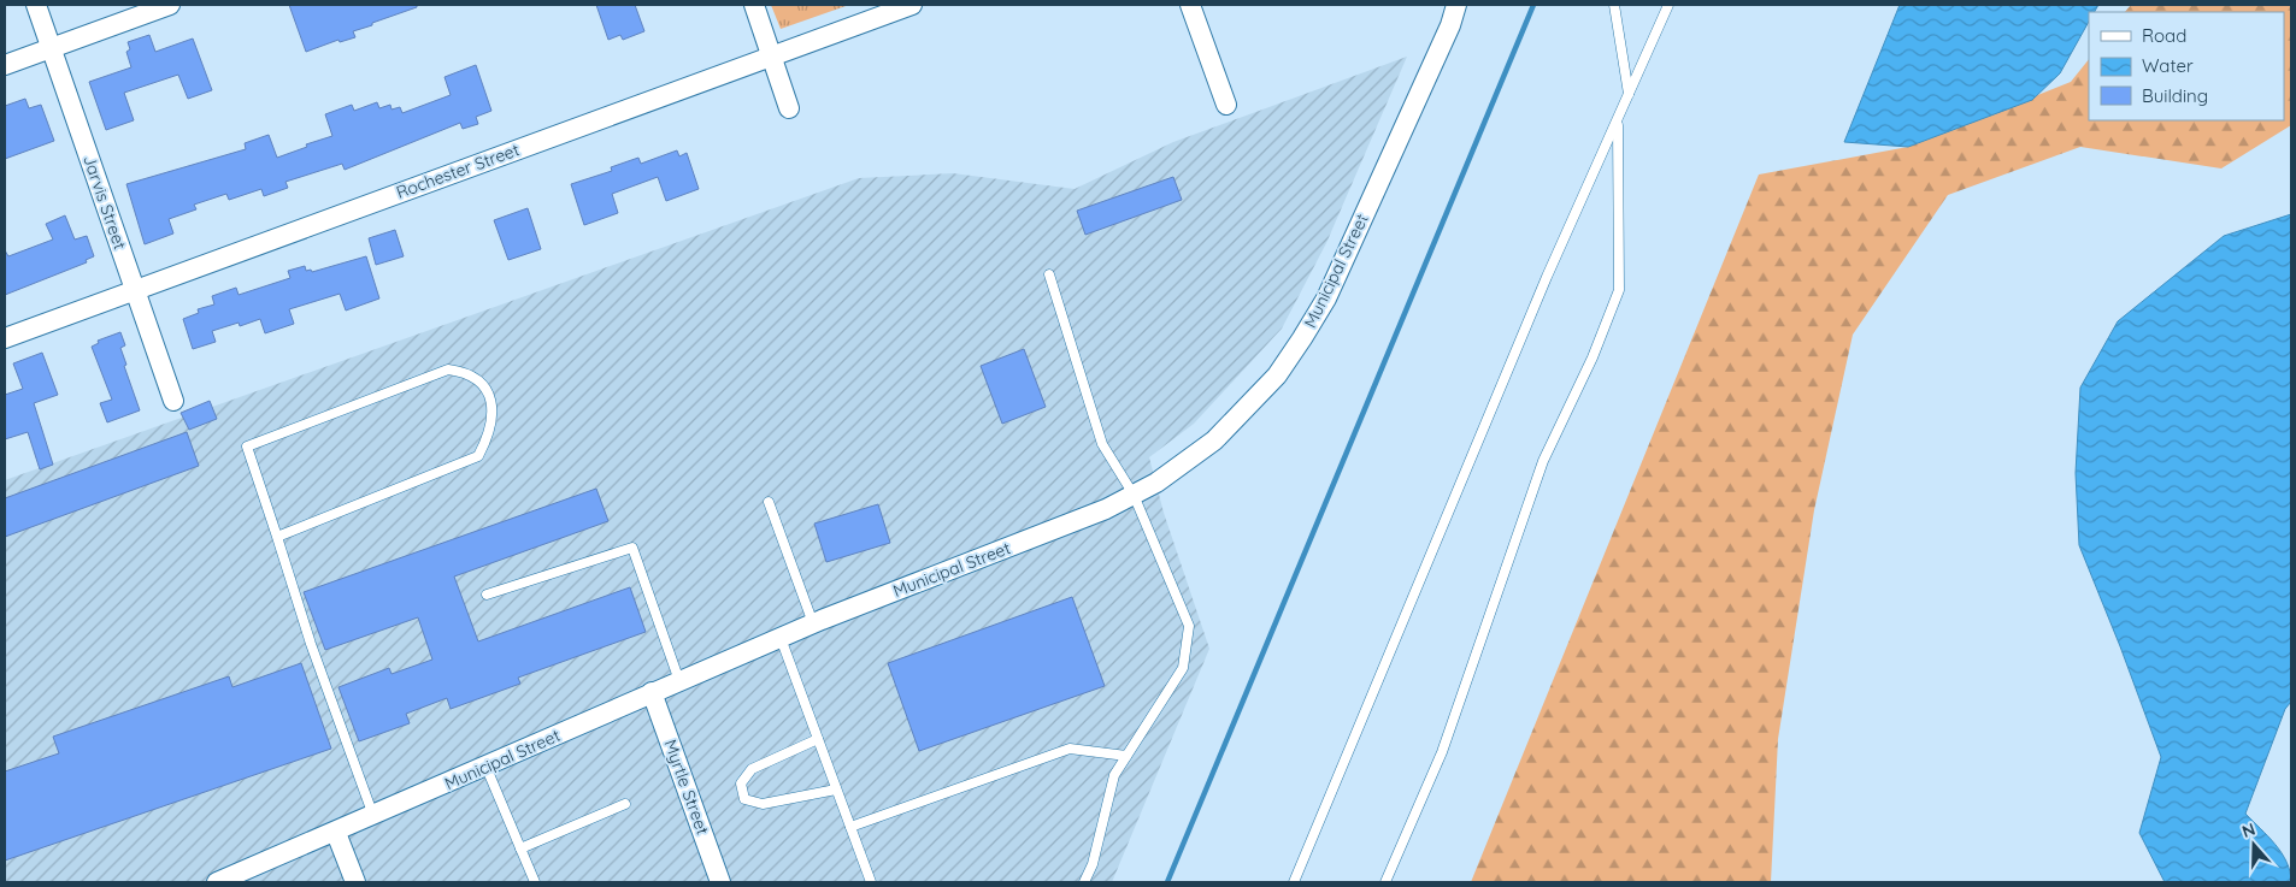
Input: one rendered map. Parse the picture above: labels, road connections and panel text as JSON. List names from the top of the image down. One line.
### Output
{"streets":{"street":["Rochester Street","Jarvis Street","Municipal Street","Myrtle Street"]},"crossings":[["Rochester Street","Jarvis Street"],["Municipal Street","Myrtle Street"]],"legend":["Road","Water","Building"],"north":"top"}
